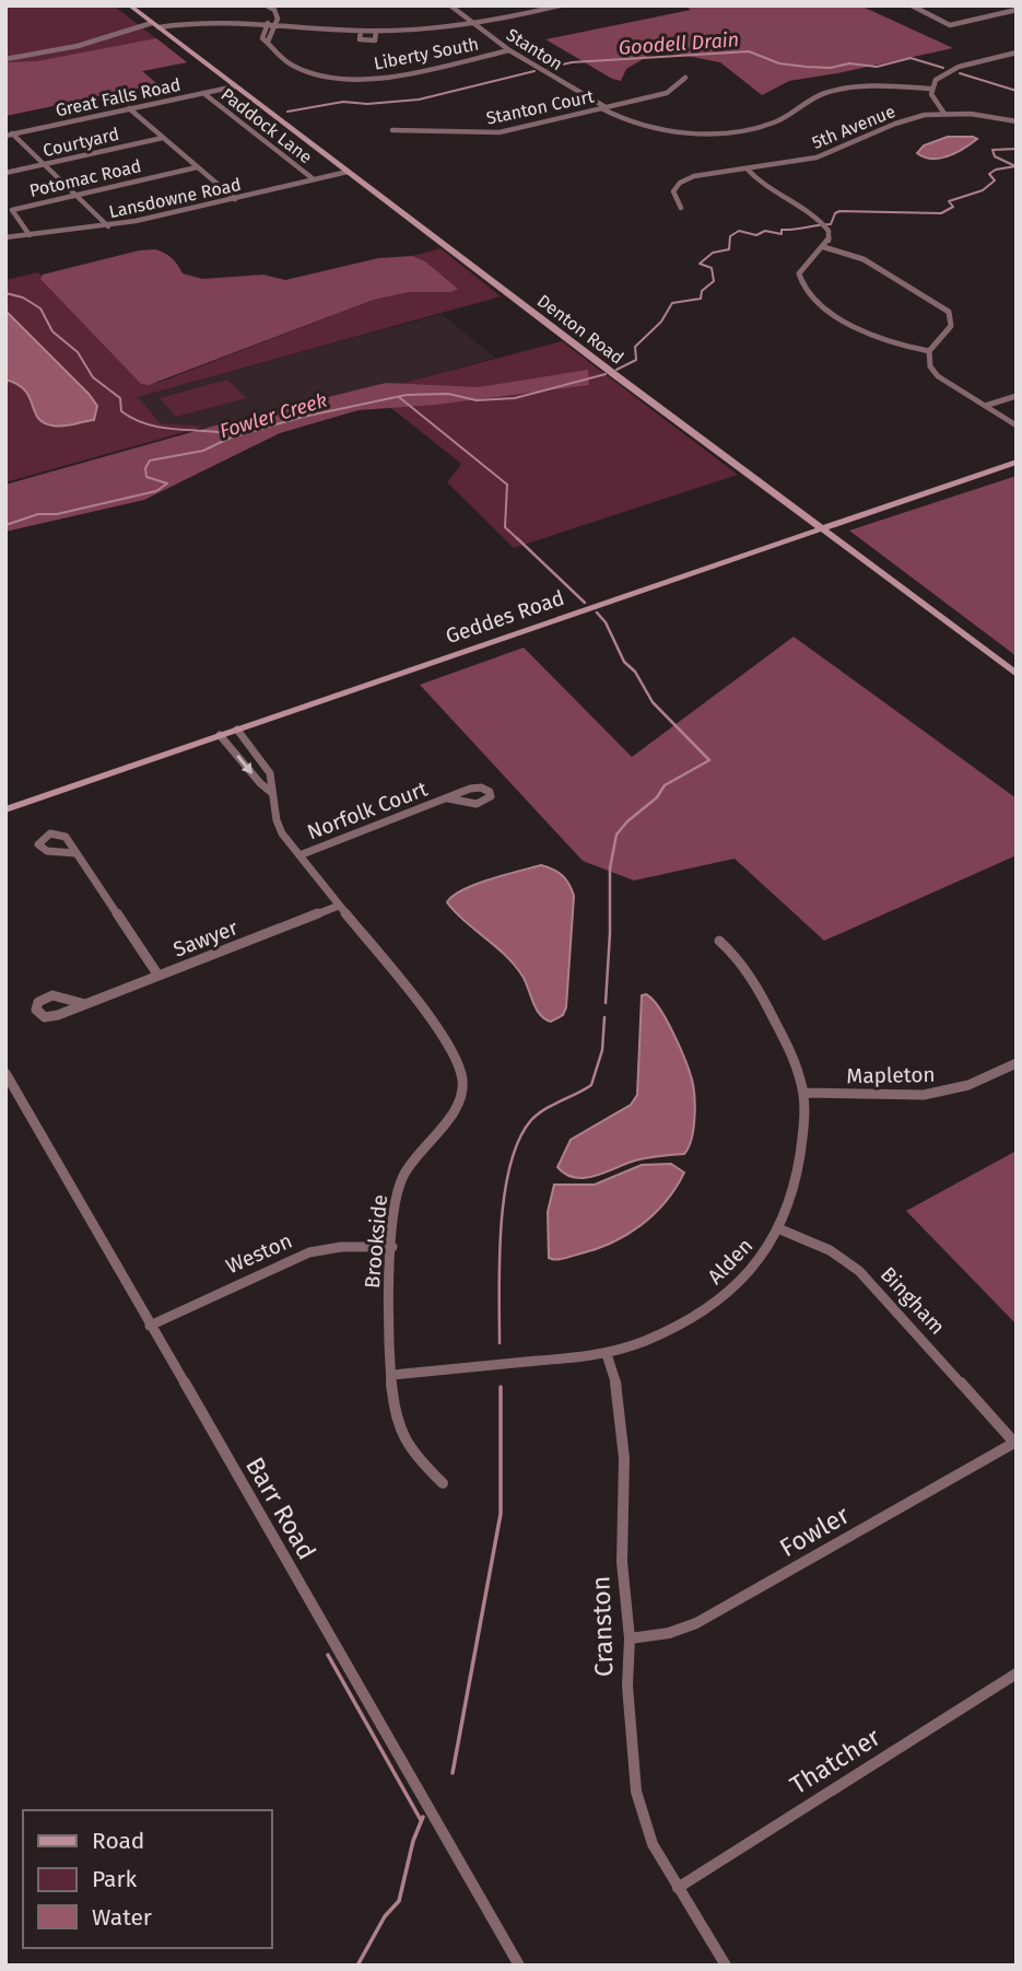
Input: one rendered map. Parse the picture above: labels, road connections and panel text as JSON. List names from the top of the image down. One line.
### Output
{"streets":{"street":["Stanton","Liberty South","Great Falls Road","Stanton Court","Paddock Lane","5th Avenue","Courtyard","Potomac Road","Lansdowne Road","Denton Road","Geddes Road","Norfolk Court","Sawyer","Mapleton","Brookside","Weston","Alden","Bingham","Barr Road","Fowler","Cranston","Thatcher"]},"crossings":[["Stanton","Liberty South"],["Stanton","Stanton Court"],["Great Falls Road","Paddock Lane"],["Great Falls Road","Denton Road"],["Paddock Lane","Lansdowne Road"],["Potomac Road","Lansdowne Road"],["Lansdowne Road","Denton Road"],["Denton Road","Geddes Road"],["Geddes Road","Brookside"],["Norfolk Court","Brookside"],["Sawyer","Brookside"],["Mapleton","Alden"],["Brookside","Weston"],["Brookside","Alden"],["Weston","Barr Road"],["Alden","Bingham"],["Alden","Cranston"],["Bingham","Fowler"],["Fowler","Cranston"],["Cranston","Thatcher"]],"water":["Goodell Drain","Fowler Creek"],"legend":["Road","Park","Water"]}
